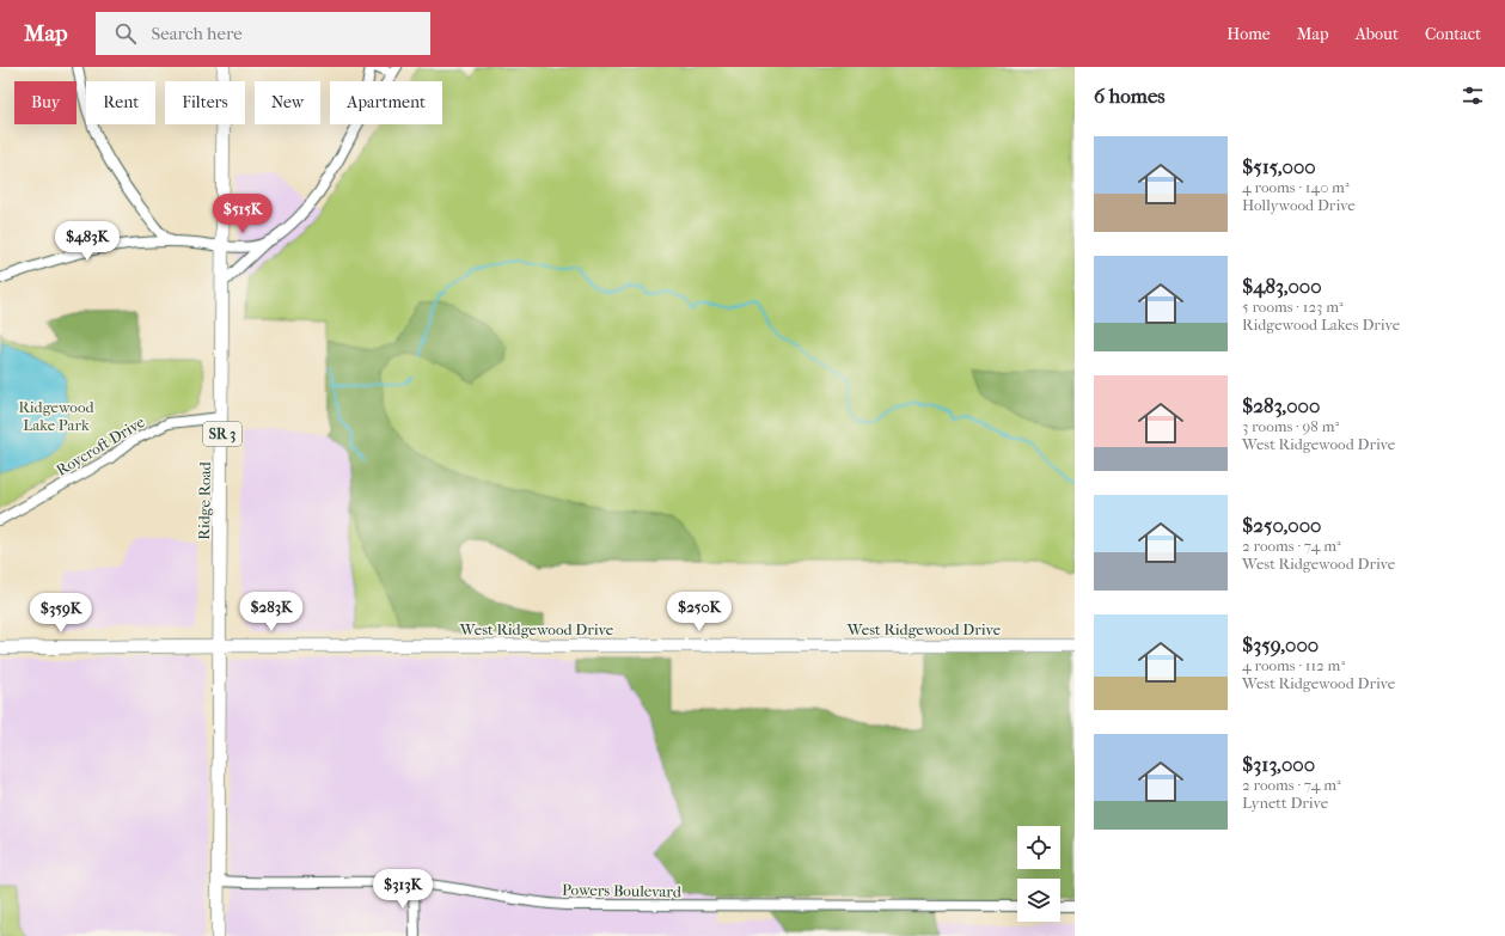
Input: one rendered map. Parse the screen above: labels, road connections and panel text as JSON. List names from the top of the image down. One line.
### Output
{"streets":{"main road":["SR 3","Ridge Road","West Ridgewood Drive"],"street":["Roycroft Drive","Powers Boulevard"]},"crossings":[["Roycroft Drive","Ridge Road"],["Ridge Road","West Ridgewood Drive"],["Ridge Road","Powers Boulevard"]],"parks":["Ridgewood Lake Park"],"page":{"header":"Map","search":"Search here","nav":["Home","Map","About","Contact"],"heading":"6 homes","chip":["Buy","Rent","Filters","New","Apartment"],"list":[{"name":"$515,000","note":"4 rooms · 140 m² · Hollywood Drive"},{"name":"$483,000","note":"5 rooms · 123 m² · Ridgewood Lakes Drive"},{"name":"$283,000","note":"3 rooms · 98 m² · West Ridgewood Drive"},{"name":"$250,000","note":"2 rooms · 74 m² · West Ridgewood Drive"},{"name":"$359,000","note":"4 rooms · 112 m² · West Ridgewood Drive"},{"name":"$313,000","note":"2 rooms · 74 m² · Lynett Drive"}],"price":["$515K","$483K","$283K","$250K","$359K","$313K"]}}
